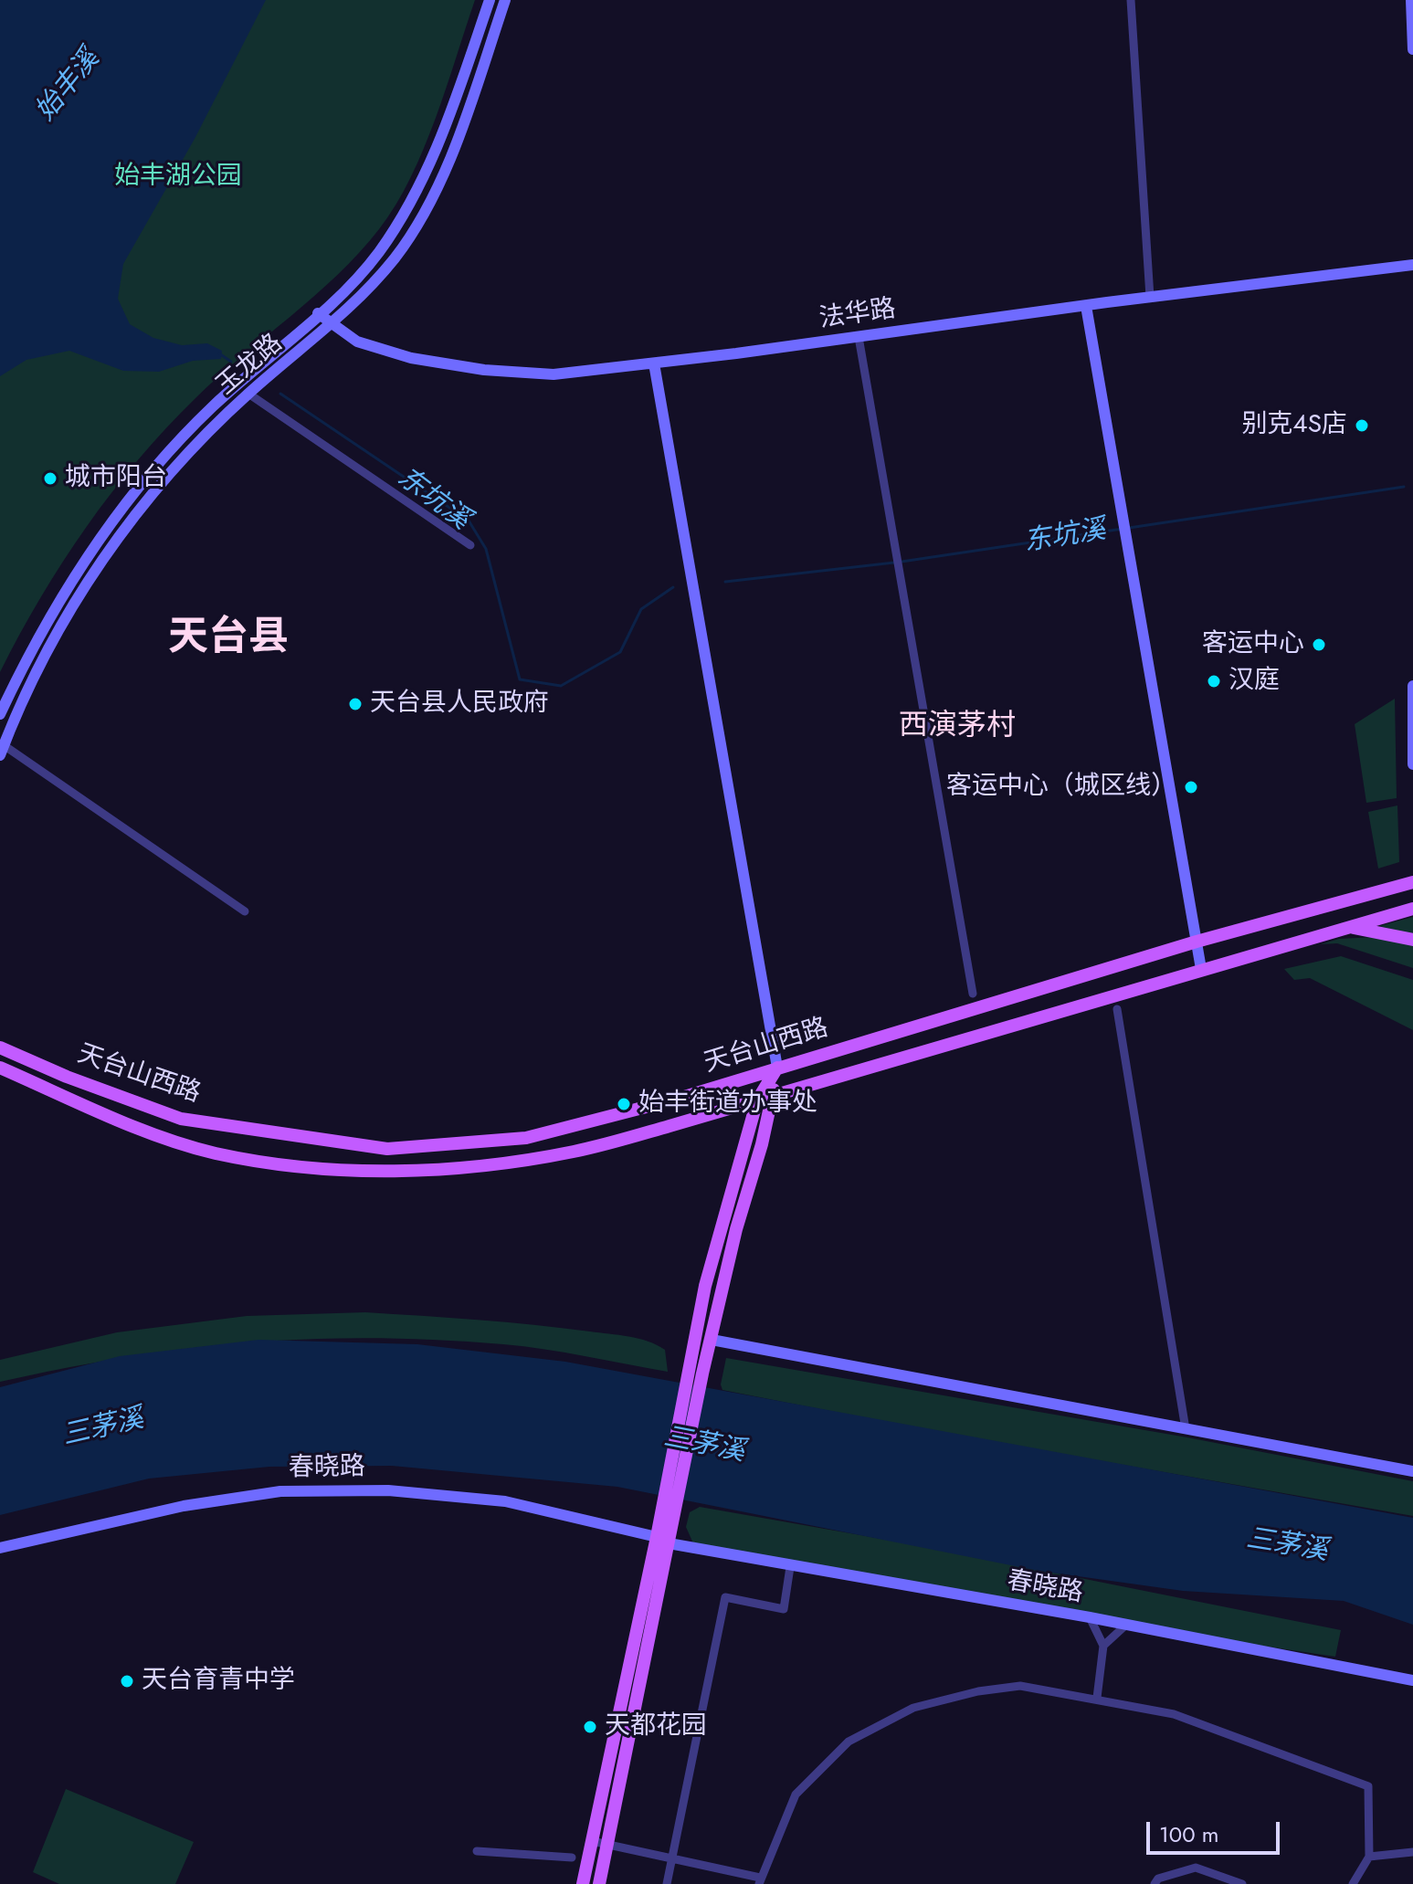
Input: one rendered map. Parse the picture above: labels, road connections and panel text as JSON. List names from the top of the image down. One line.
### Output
{"streets":{"main road":["天台山西路"],"street":["法华路","玉龙路","春晓路"]},"crossings":[["法华路","玉龙路"]],"districts":["天台县","西演茅村"],"water":["始丰溪","东坑溪","三茅溪"],"parks":["始丰湖公园"],"places":["别克4S店","城市阳台","客运中心","汉庭","天台县人民政府","客运中心（城区线）","始丰街道办事处","天台育青中学","天都花园"],"scale_bar":"100 m"}
